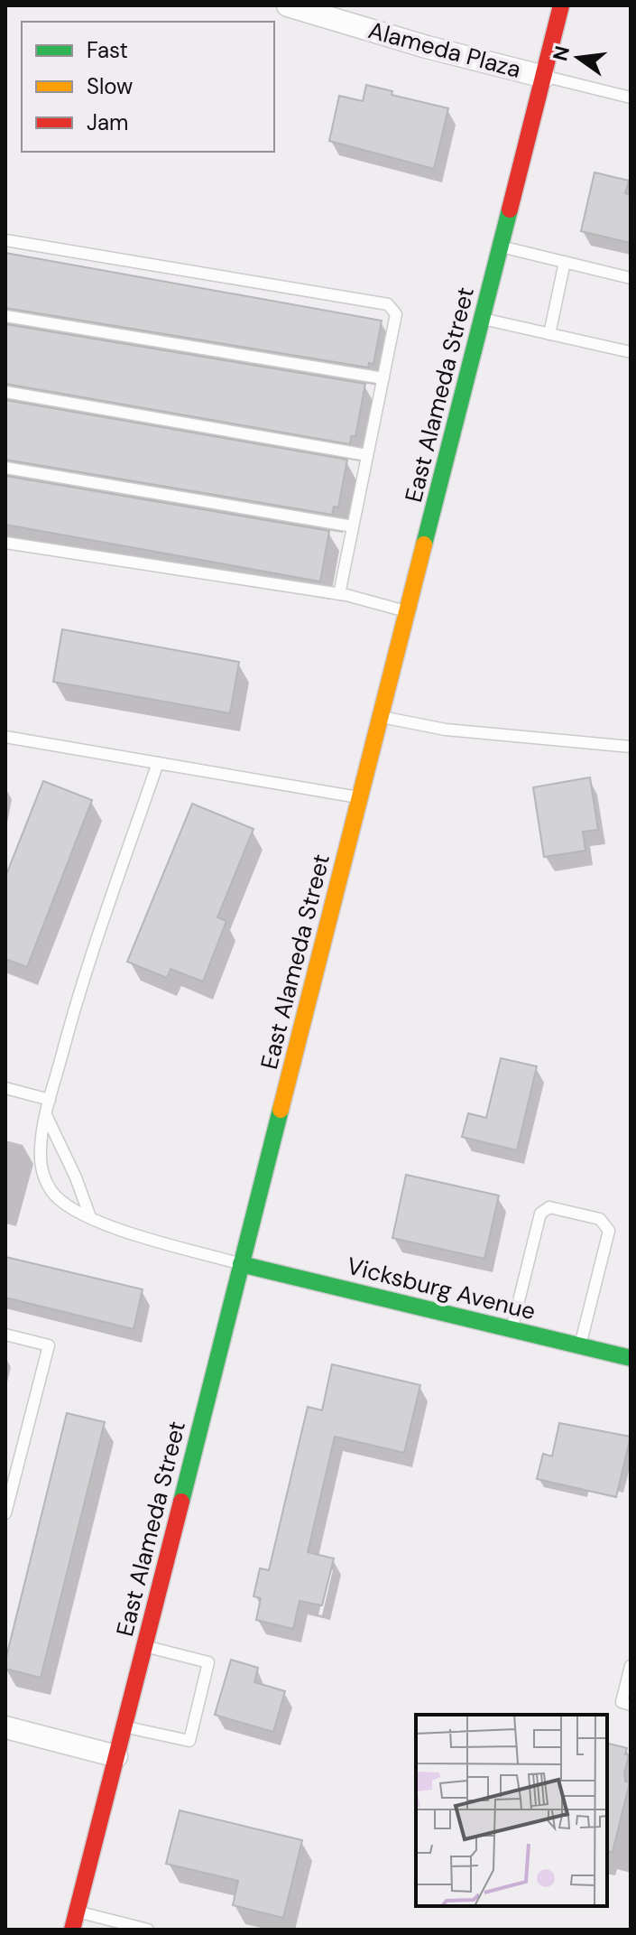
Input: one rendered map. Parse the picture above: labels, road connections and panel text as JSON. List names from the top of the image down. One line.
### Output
{"streets":{"street":["Alameda Plaza","East Alameda Street","Vicksburg Avenue"]},"crossings":[["Alameda Plaza","East Alameda Street"],["East Alameda Street","Vicksburg Avenue"]],"legend":["Fast","Slow","Jam"],"north":"left"}
